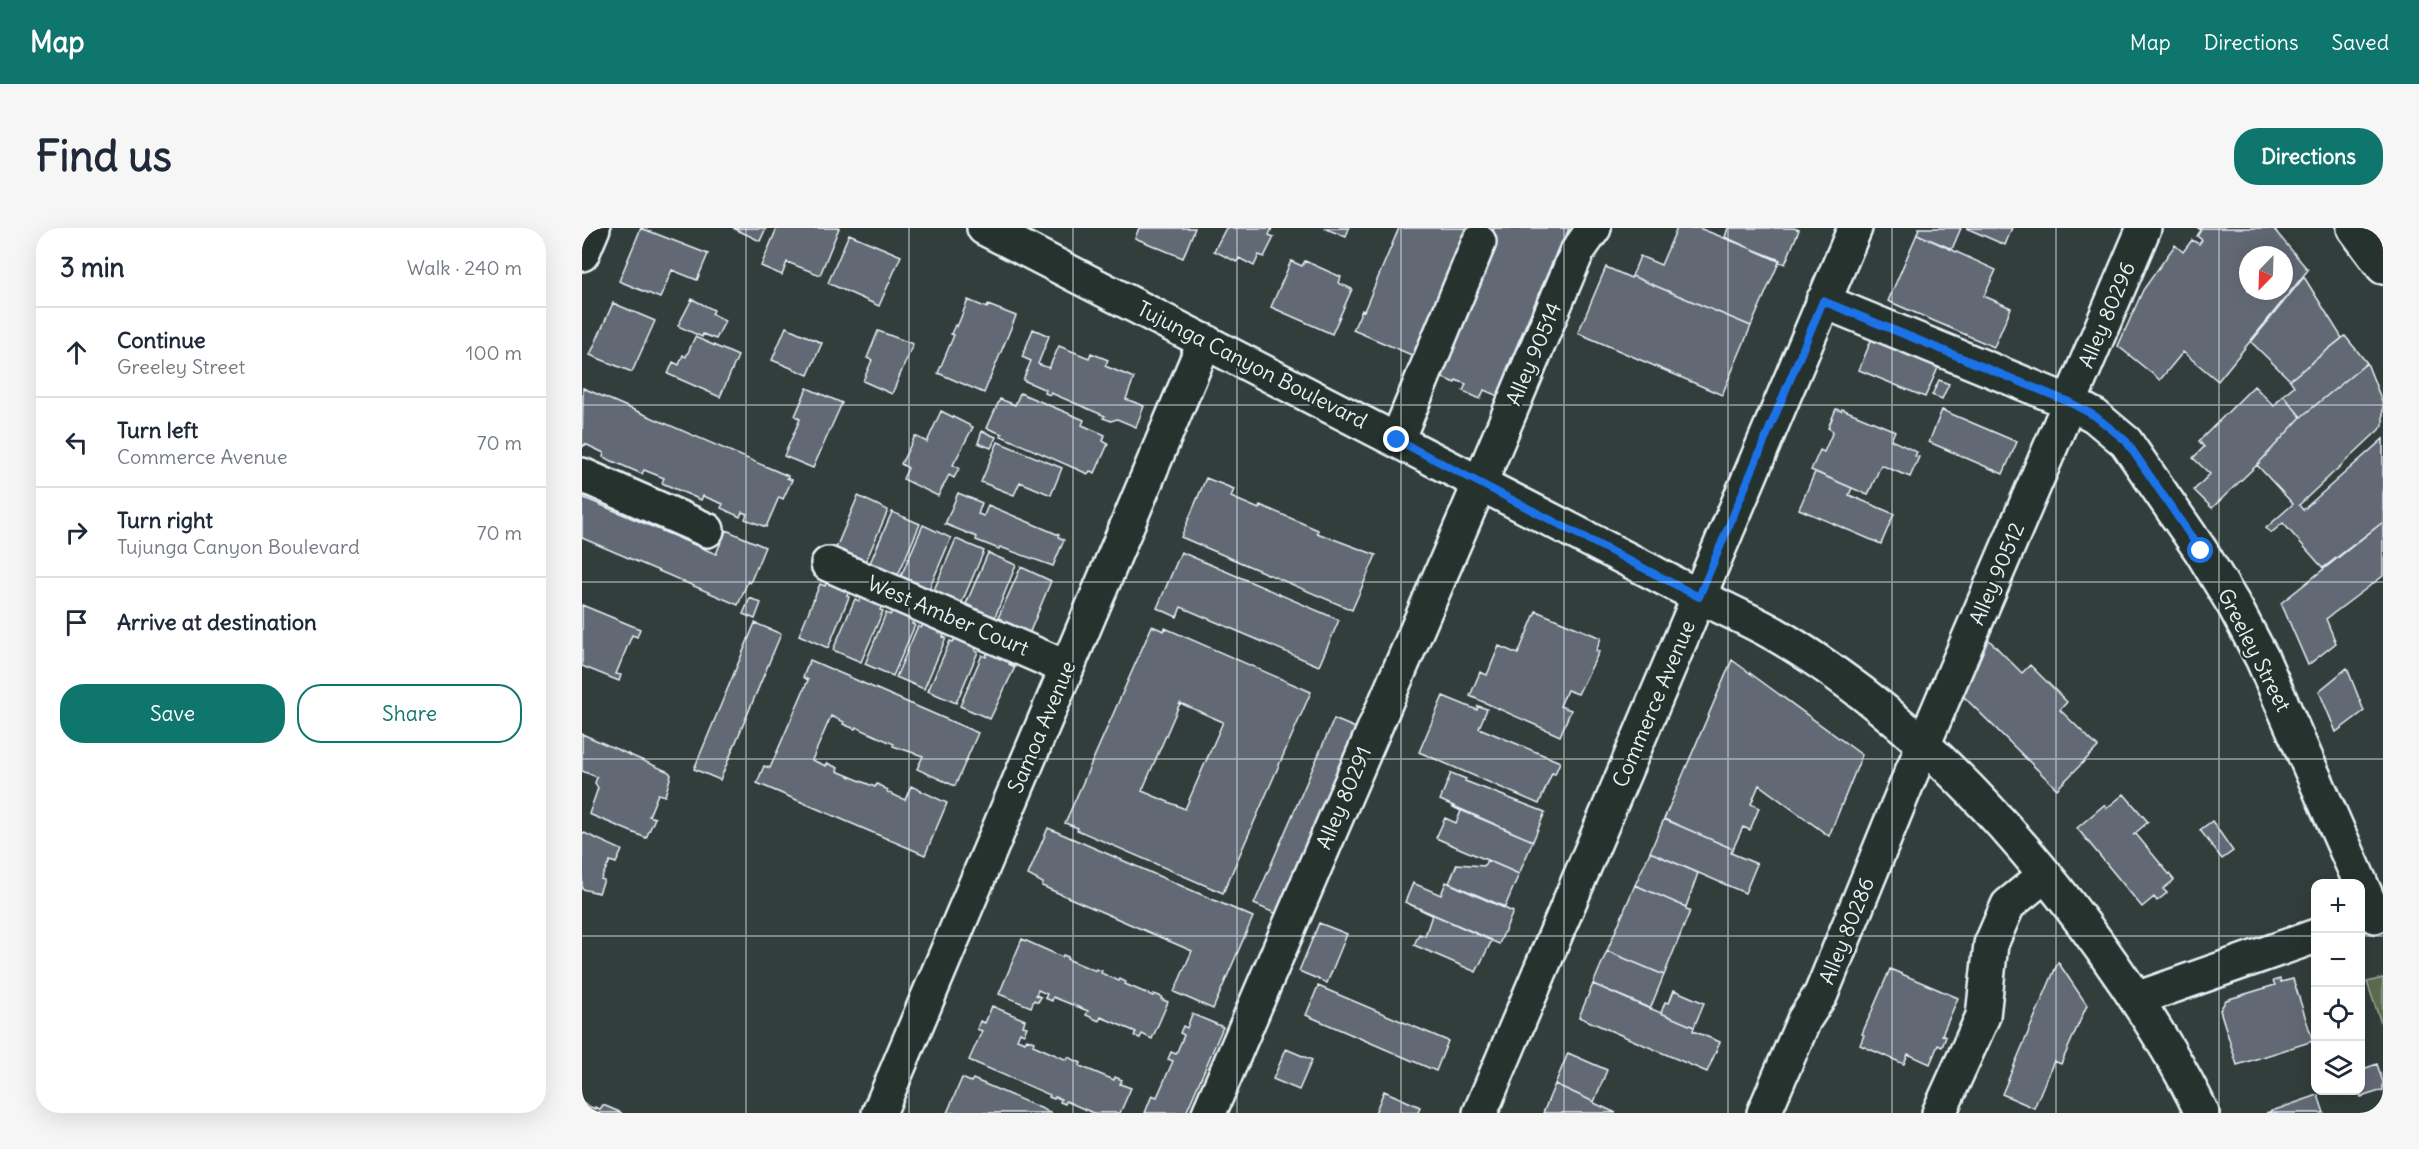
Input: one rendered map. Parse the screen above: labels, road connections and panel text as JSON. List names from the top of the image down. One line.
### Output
{"streets":{"street":["Alley 80296","Alley 90514","Tujunga Canyon Boulevard","Alley 90512","West Amber Court","Greeley Street","Commerce Avenue","Samoa Avenue","Alley 80291","Alley 80286"]},"crossings":[["Alley 80296","Alley 90512"],["Alley 80296","Greeley Street"],["Alley 90514","Tujunga Canyon Boulevard"],["Alley 90514","Alley 80291"],["Tujunga Canyon Boulevard","Alley 90512"],["Tujunga Canyon Boulevard","Commerce Avenue"],["Tujunga Canyon Boulevard","Samoa Avenue"],["Tujunga Canyon Boulevard","Alley 80291"],["Tujunga Canyon Boulevard","Alley 80286"],["Alley 90512","Greeley Street"],["Alley 90512","Alley 80286"],["West Amber Court","Samoa Avenue"],["Greeley Street","Commerce Avenue"]],"north":"bottom left","page":{"header":"Map","nav":["Map","Directions","Saved"],"buttons":["Directions",["Save","Share"]],"title":"Find us","heading":["3 min","Walk · 240 m"],"list":[["Continue","Greeley Street","100 m"],["Turn left","Commerce Avenue","70 m"],["Turn right","Tujunga Canyon Boulevard","70 m"],"Arrive at destination"],"map_buttons":["+","−"]}}
